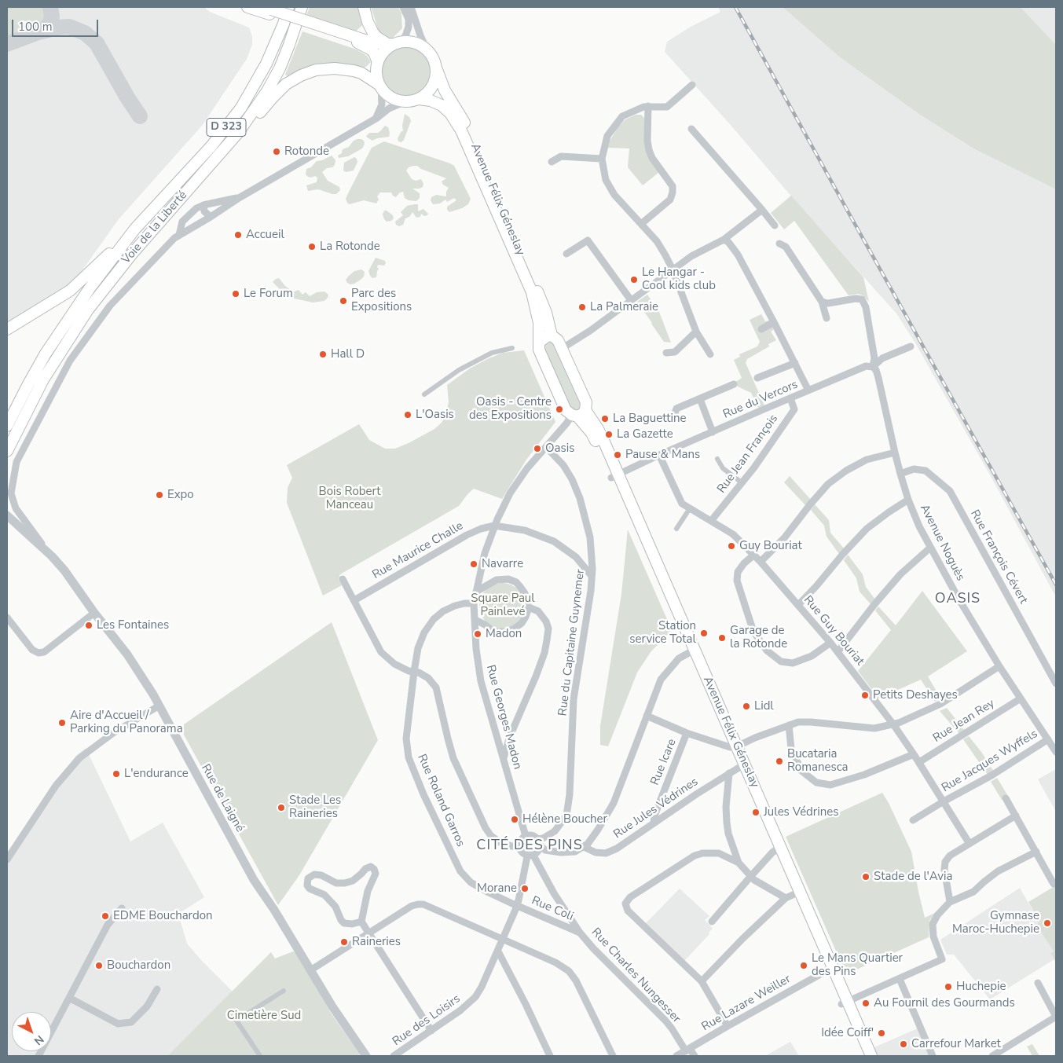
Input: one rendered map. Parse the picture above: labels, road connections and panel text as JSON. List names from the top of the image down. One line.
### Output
{"streets":{"main road":["D 323","Avenue Félix Géneslay","Voie de la Liberté"],"street":["Rue du Vercors","Rue Jean François","Avenue Noguès","Rue Maurice Challe","Rue François Cévert","Rue Guy Bouriat","Rue du Capitaine Guynemer","Rue Georges Madon","Rue Jean Rey","Rue Jacques Wyffels","Rue Icare","Rue de Laigné","Rue Roland Garros","Rue Jules Védrines","Rue Coli","Rue Charles Nungesser","Rue Lazare Weiller","Rue des Loisirs"]},"crossings":[["Avenue Félix Géneslay","Rue du Vercors"],["Avenue Félix Géneslay","Rue Jules Védrines"],["Avenue Félix Géneslay","Rue Lazare Weiller"],["Rue du Vercors","Rue Jean François"],["Rue du Vercors","Avenue Noguès"],["Rue du Vercors","Rue Guy Bouriat"],["Rue Jean François","Rue Guy Bouriat"],["Avenue Noguès","Rue François Cévert"],["Avenue Noguès","Rue Jean Rey"],["Avenue Noguès","Rue Jacques Wyffels"],["Rue Guy Bouriat","Rue Jean Rey"],["Rue Guy Bouriat","Rue Jacques Wyffels"],["Rue du Capitaine Guynemer","Rue Georges Madon"],["Rue du Capitaine Guynemer","Rue Charles Nungesser"],["Rue du Capitaine Guynemer","Rue des Loisirs"],["Rue Georges Madon","Rue Roland Garros"],["Rue Georges Madon","Rue Charles Nungesser"],["Rue Georges Madon","Rue des Loisirs"],["Rue Icare","Rue Jules Védrines"],["Rue Roland Garros","Rue Coli"],["Rue Roland Garros","Rue des Loisirs"],["Rue Coli","Rue Charles Nungesser"],["Rue Coli","Rue des Loisirs"],["Rue Charles Nungesser","Rue Lazare Weiller"],["Rue Charles Nungesser","Rue des Loisirs"]],"districts":["OASIS","CITÉ DES PINS"],"parks":["Bois Robert Manceau","Square Paul Painlevé","Cimetière Sud"],"places":["Rotonde","Accueil","La Rotonde","Le Hangar - Cool kids club","Le Forum","Parc des Expositions","La Palmeraie","Hall D","Oasis - Centre des Expositions","L'Oasis","La Baguettine","La Gazette","Oasis","Pause & Mans","Expo","Guy Bouriat","Navarre","Les Fontaines","Station service Total","Madon","Garage de la Rotonde","Petits Deshayes","Lidl","Aire d'Accueil / Parking du Panorama","Bucataria Romanesca","L'endurance","Stade Les Raineries","Jules Védrines","Hélène Boucher","Stade de l'Avia","Morane","EDME Bouchardon","Gymnase Maroc-Huchepie","Raineries","Bouchardon","Le Mans Quartier des Pins","Huchepie","Au Fournil des Gourmands","Idée Coiff'","Carrefour Market"],"scale_bar":"100 m","north":"bottom right"}
